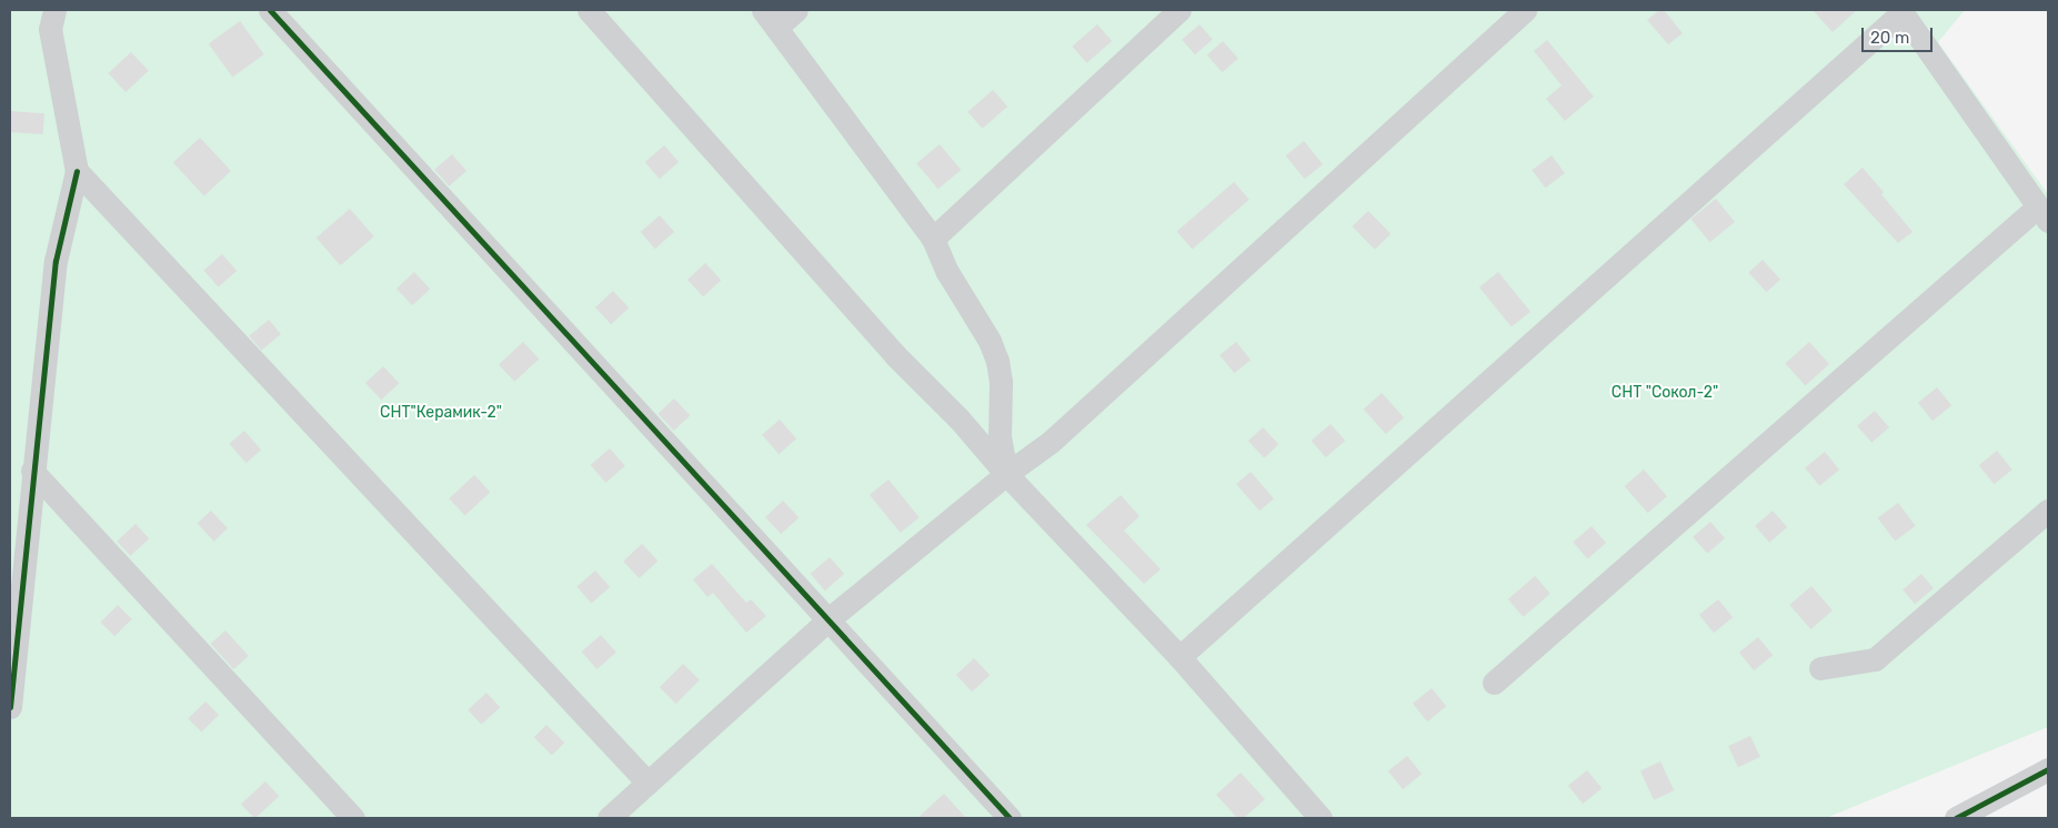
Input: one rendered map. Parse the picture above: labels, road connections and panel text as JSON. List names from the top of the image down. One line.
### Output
{"parks":["СНТ \"Сокол-2\"","СНТ\"Керамик-2\""],"scale_bar":"20 m"}
